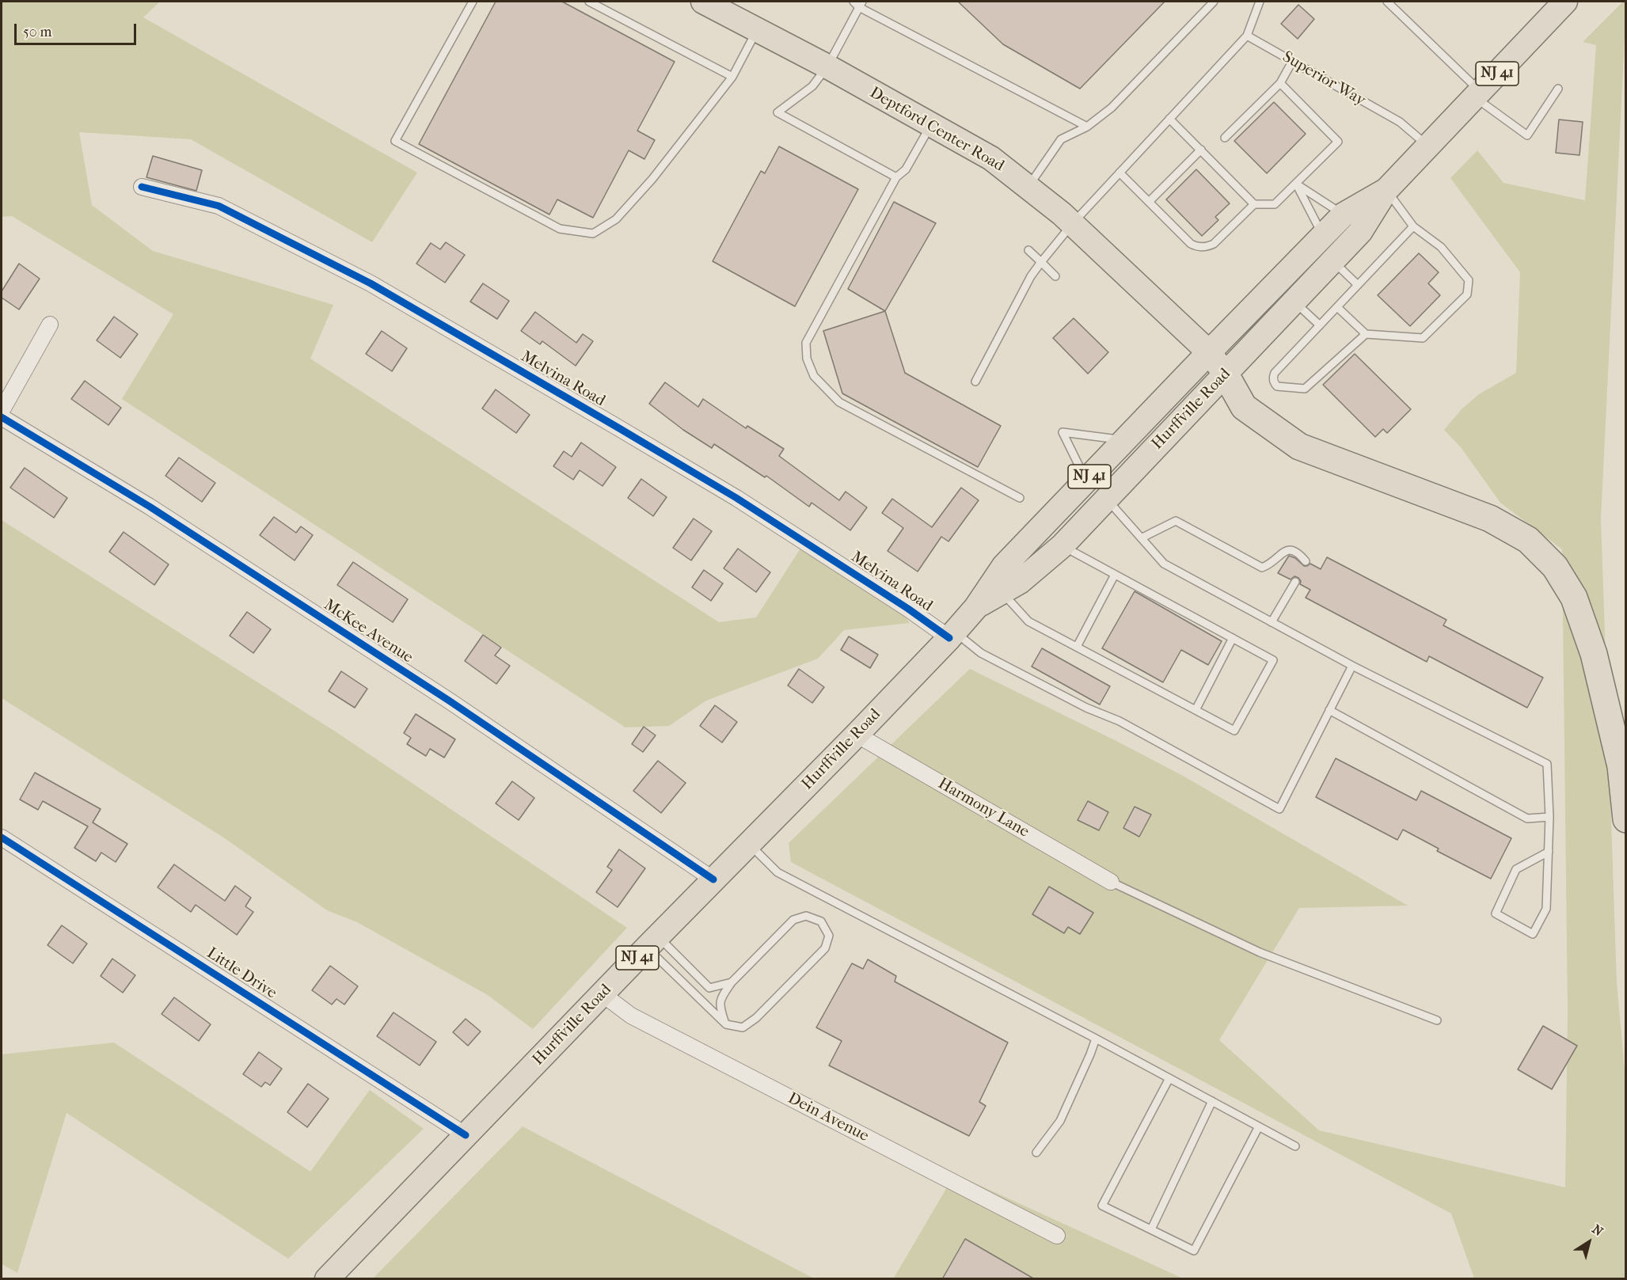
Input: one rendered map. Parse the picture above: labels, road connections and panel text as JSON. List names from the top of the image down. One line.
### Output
{"streets":{"main road":["NJ 41","Deptford Center Road","Hurffville Road"],"street":["Melvina Road","McKee Avenue","Harmony Lane","Little Drive","Dein Avenue"],"lane":["Superior Way"]},"crossings":[["Superior Way","Hurffville Road"],["Deptford Center Road","Hurffville Road"],["Melvina Road","Hurffville Road"],["Hurffville Road","McKee Avenue"],["Hurffville Road","Harmony Lane"],["Hurffville Road","Little Drive"],["Hurffville Road","Dein Avenue"]],"scale_bar":"50 m","north":"top right"}
